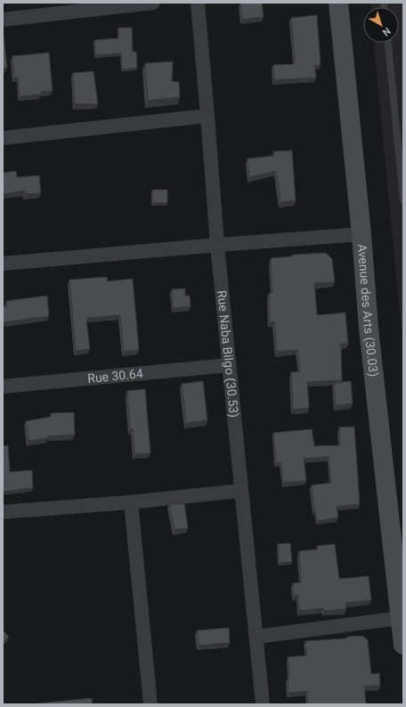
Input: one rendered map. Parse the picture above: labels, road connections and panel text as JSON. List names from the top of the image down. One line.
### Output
{"streets":{"street":["Avenue des Arts (30.03)","Rue Naba Bilgo (30.53)","Rue 30.64"]},"crossings":[["Rue Naba Bilgo (30.53)","Rue 30.64"]],"north":"bottom right"}
